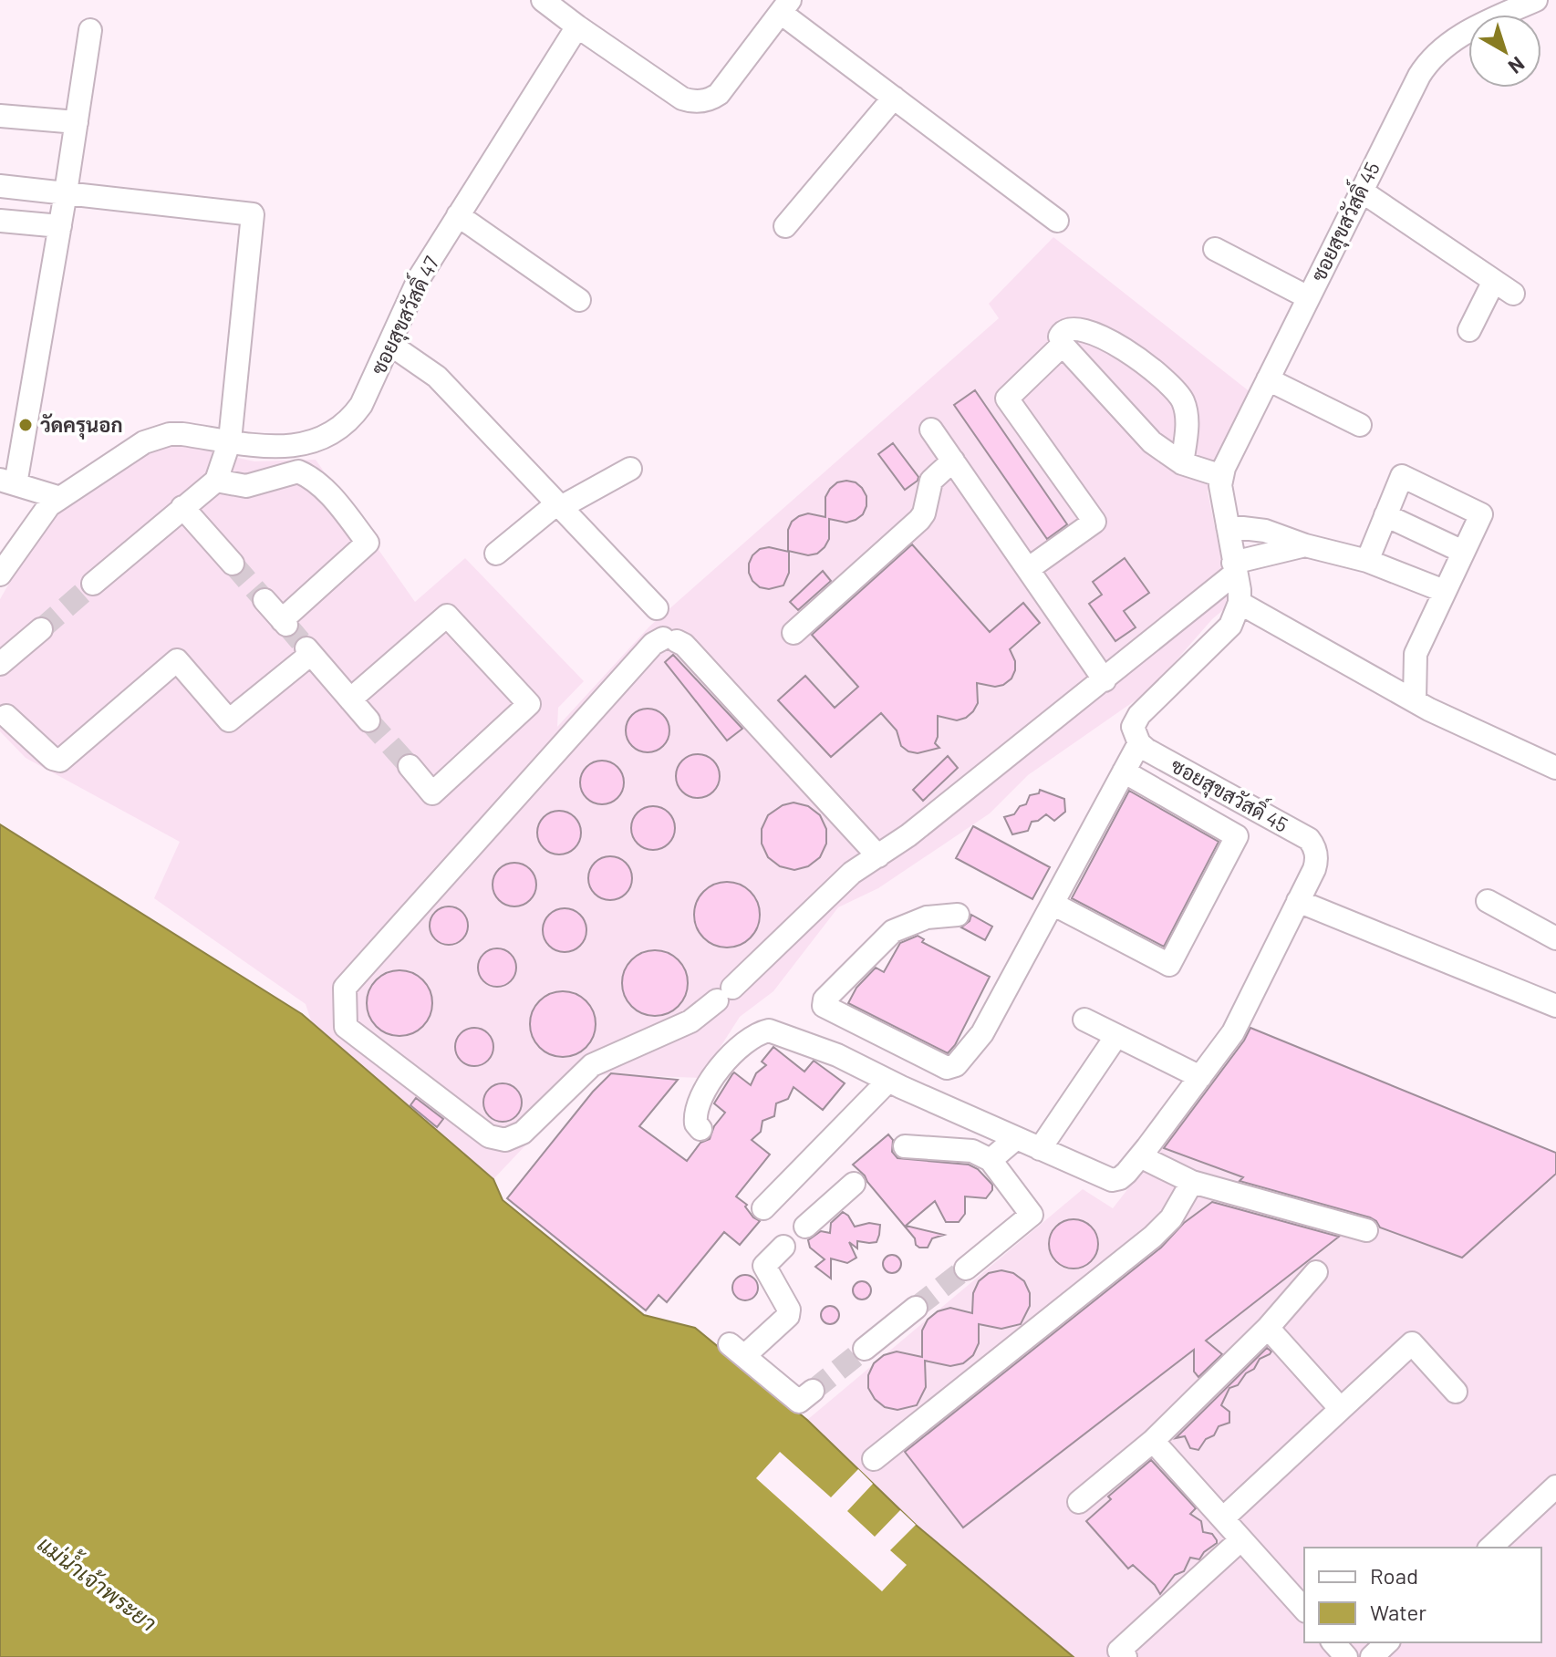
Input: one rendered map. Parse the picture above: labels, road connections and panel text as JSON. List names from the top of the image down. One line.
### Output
{"streets":{"street":["ซอยสุขสวัสดิ์ 45","ซอยสุขสวัสดิ์ 47"]},"water":["แม่น้ำเจ้าพระยา"],"places":["วัดครุนอก"],"legend":["Road","Water"],"north":"bottom right"}
